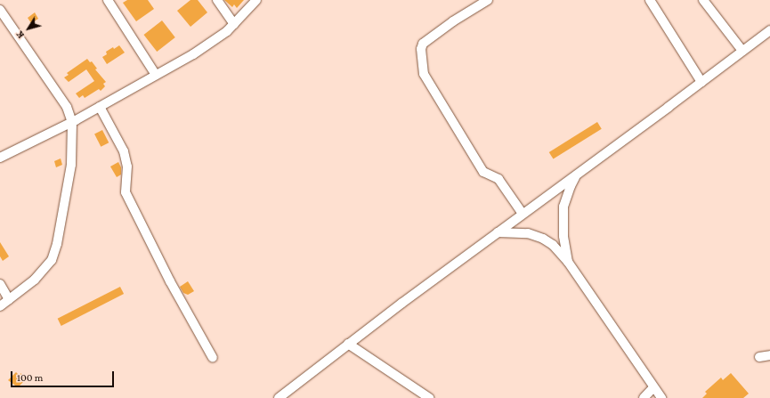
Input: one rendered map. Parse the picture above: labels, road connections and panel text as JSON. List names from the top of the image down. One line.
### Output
{"scale_bar":"100 m","north":"bottom left"}
